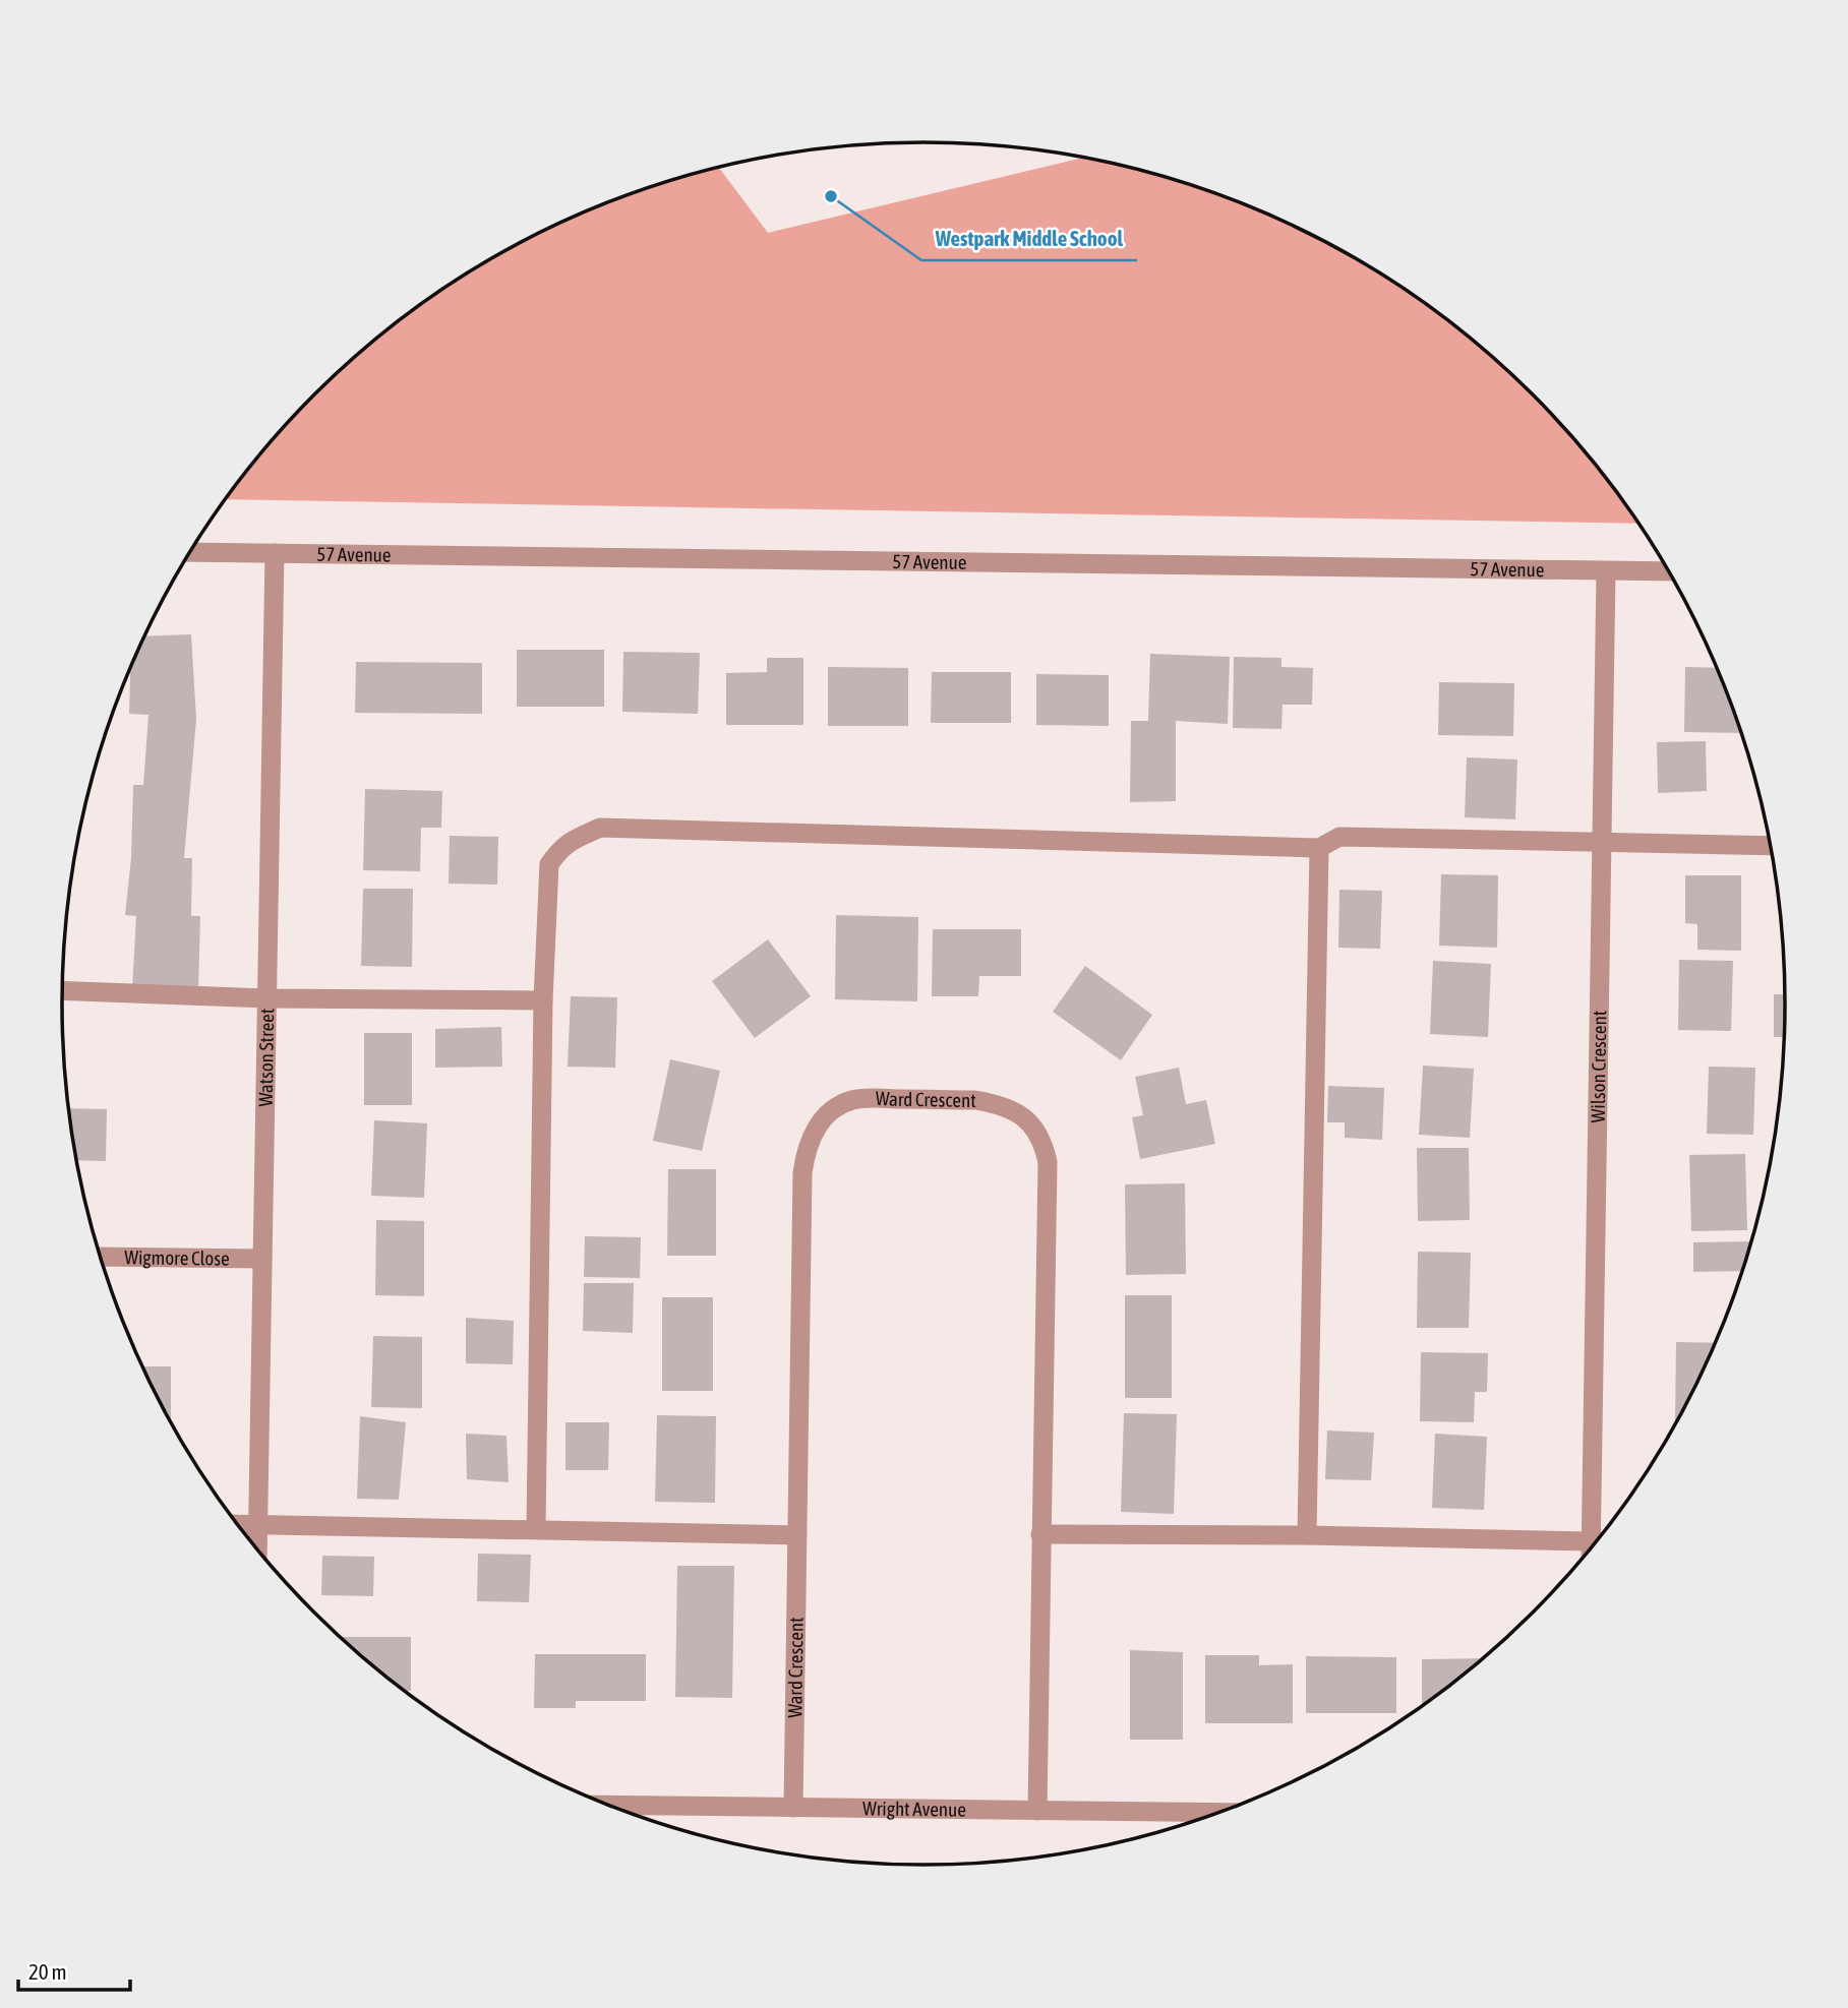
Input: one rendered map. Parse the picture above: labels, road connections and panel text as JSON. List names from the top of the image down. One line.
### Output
{"streets":{"street":["57 Avenue","Watson Street","Wilson Crescent","Ward Crescent","Wigmore Close","Wright Avenue"]},"crossings":[["57 Avenue","Watson Street"],["57 Avenue","Wilson Crescent"],["Watson Street","Wigmore Close"],["Ward Crescent","Wright Avenue"]],"places":["Westpark Middle School"],"scale_bar":"20 m"}
